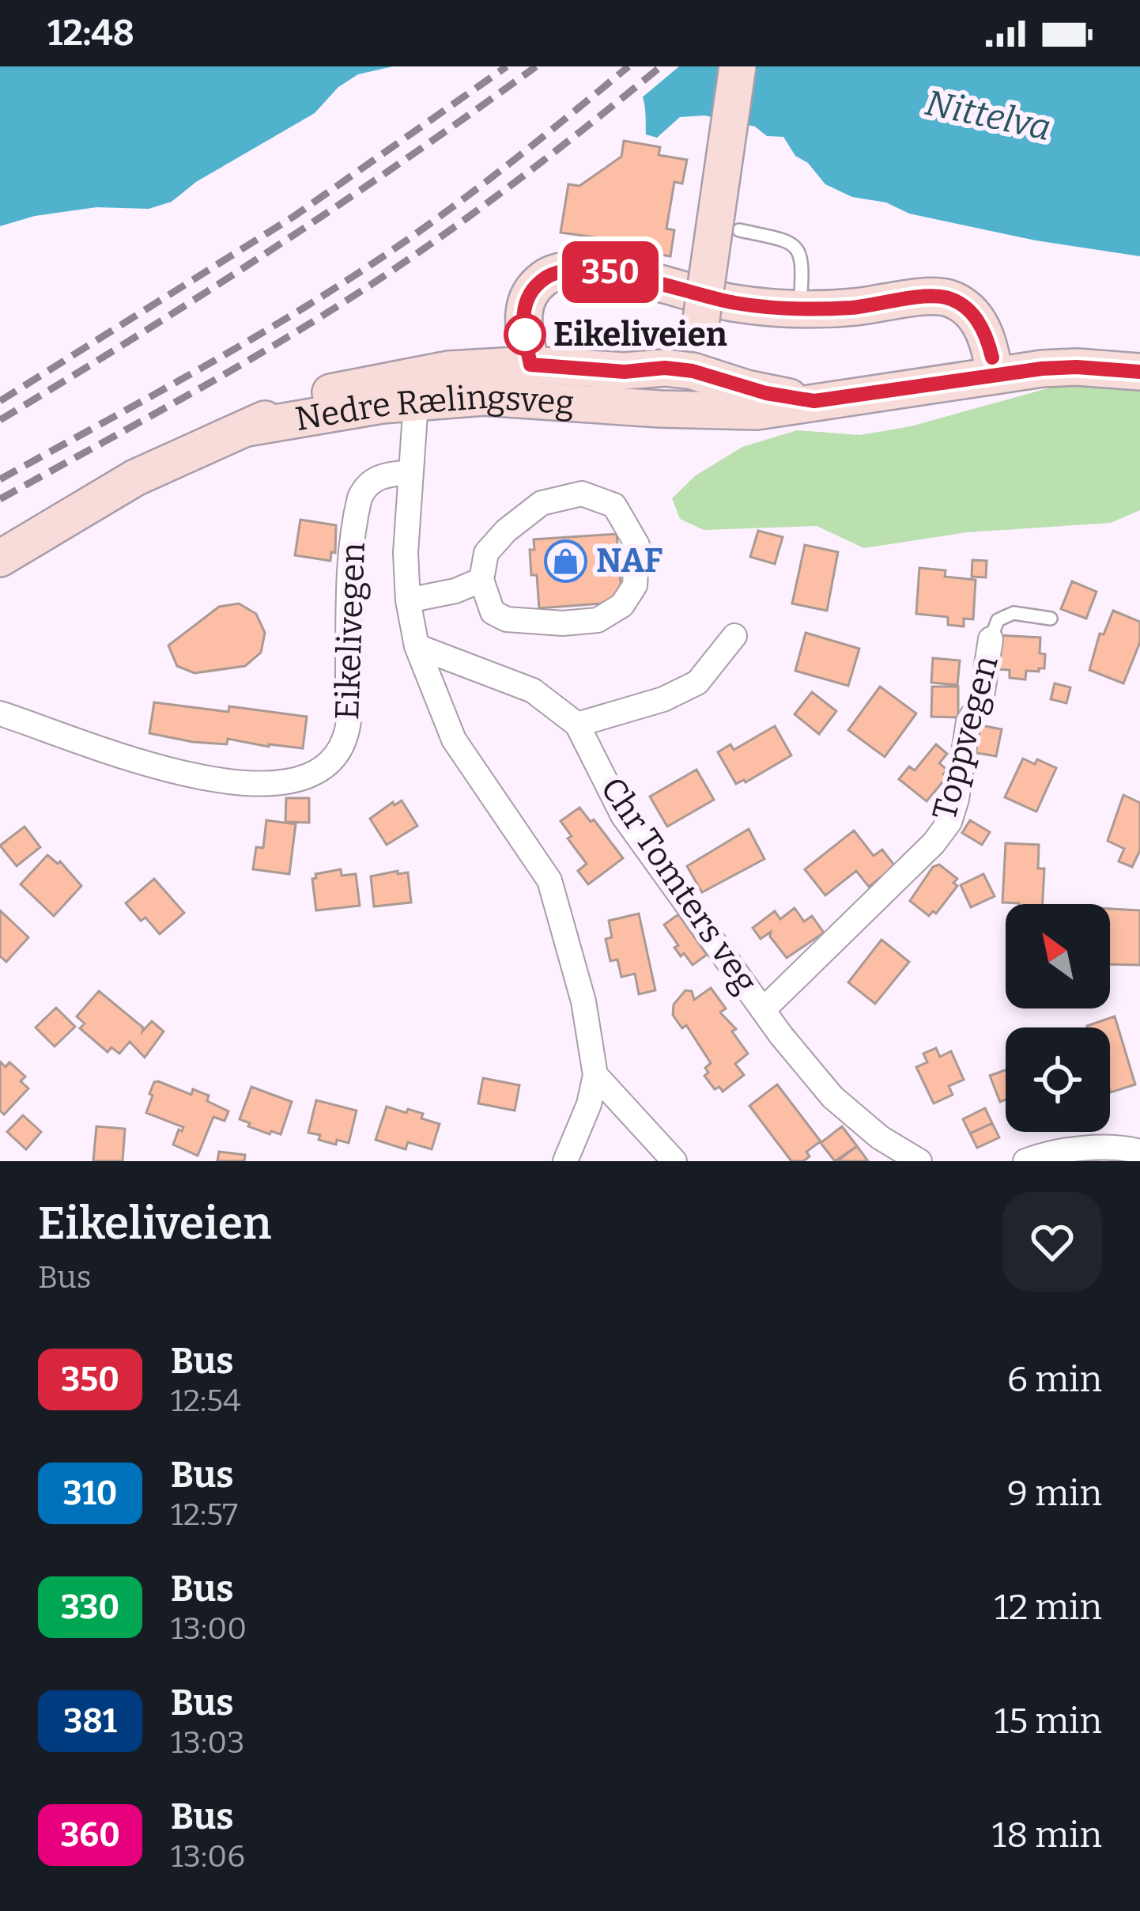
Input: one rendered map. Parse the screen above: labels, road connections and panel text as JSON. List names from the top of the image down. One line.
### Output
{"streets":{"main road":["Nedre Rælingsveg"],"street":["Eikelivegen","Toppvegen","Chr Tomters veg"]},"crossings":[["Toppvegen","Chr Tomters veg"]],"water":["Nittelva"],"places":{"other":["Eikeliveien"],"shop":["NAF"]},"lines":["bus line 350"],"north":"top left","page":{"status":"12:48","on_map":"350","heading":["Eikeliveien","Bus"],"list":[{"mark":"350","name":"Bus","note":"12:54","value":"6 min"},{"mark":"310","name":"Bus","note":"12:57","value":"9 min"},{"mark":"330","name":"Bus","note":"13:00","value":"12 min"},{"mark":"381","name":"Bus","note":"13:03","value":"15 min"},{"mark":"360","name":"Bus","note":"13:06","value":"18 min"}]}}
